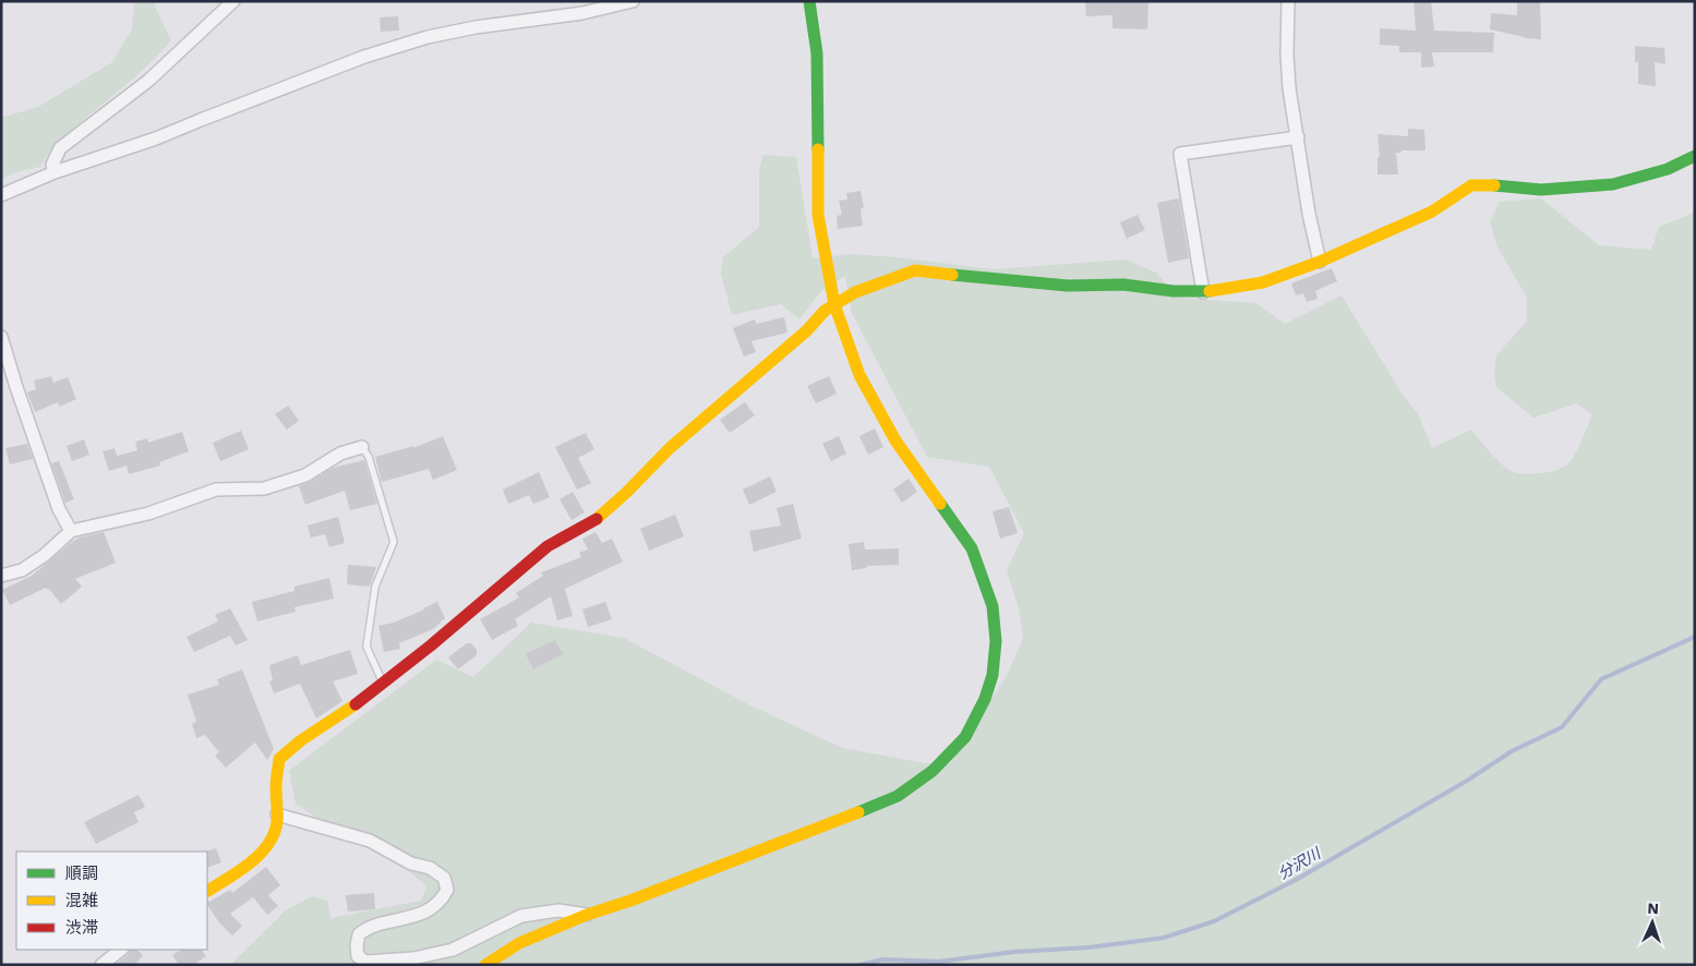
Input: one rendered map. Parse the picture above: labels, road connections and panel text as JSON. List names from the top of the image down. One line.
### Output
{"water":["分沢川"],"legend":["順調","混雑","渋滞"],"north":"top"}
